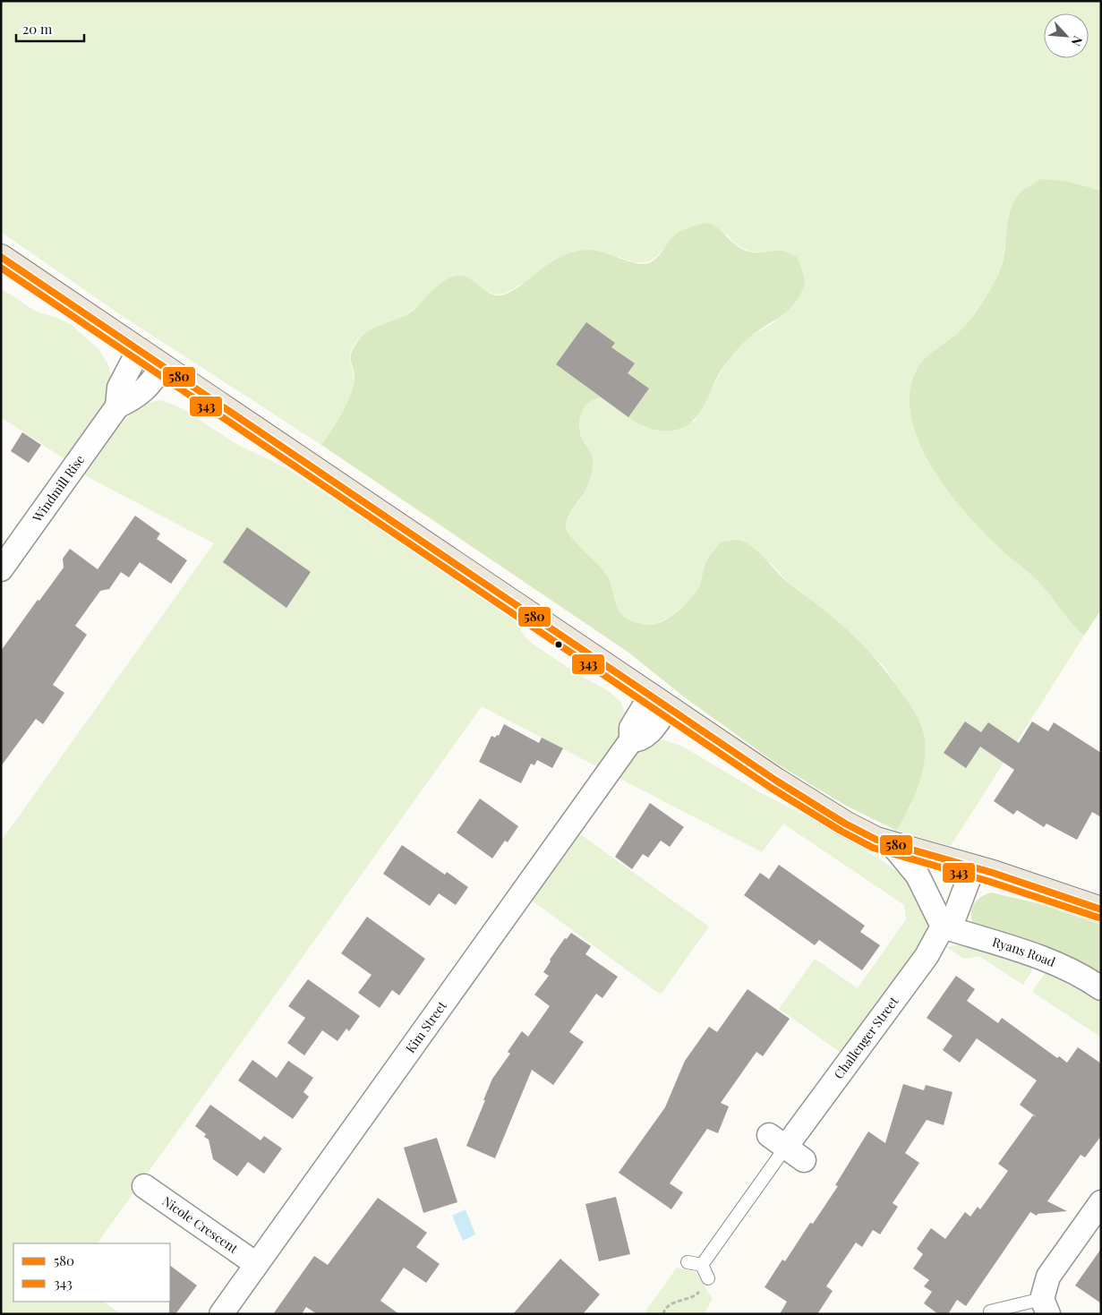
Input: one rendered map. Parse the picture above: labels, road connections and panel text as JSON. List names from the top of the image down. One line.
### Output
{"streets":{"street":["Windmill Rise","Ryans Road","Kim Street","Challenger Street","Nicole Crescent"]},"crossings":[["Ryans Road","Challenger Street"],["Kim Street","Nicole Crescent"]],"lines":["transit line 580","transit line 343"],"legend":["580","343"],"scale_bar":"20 m","north":"bottom right"}
